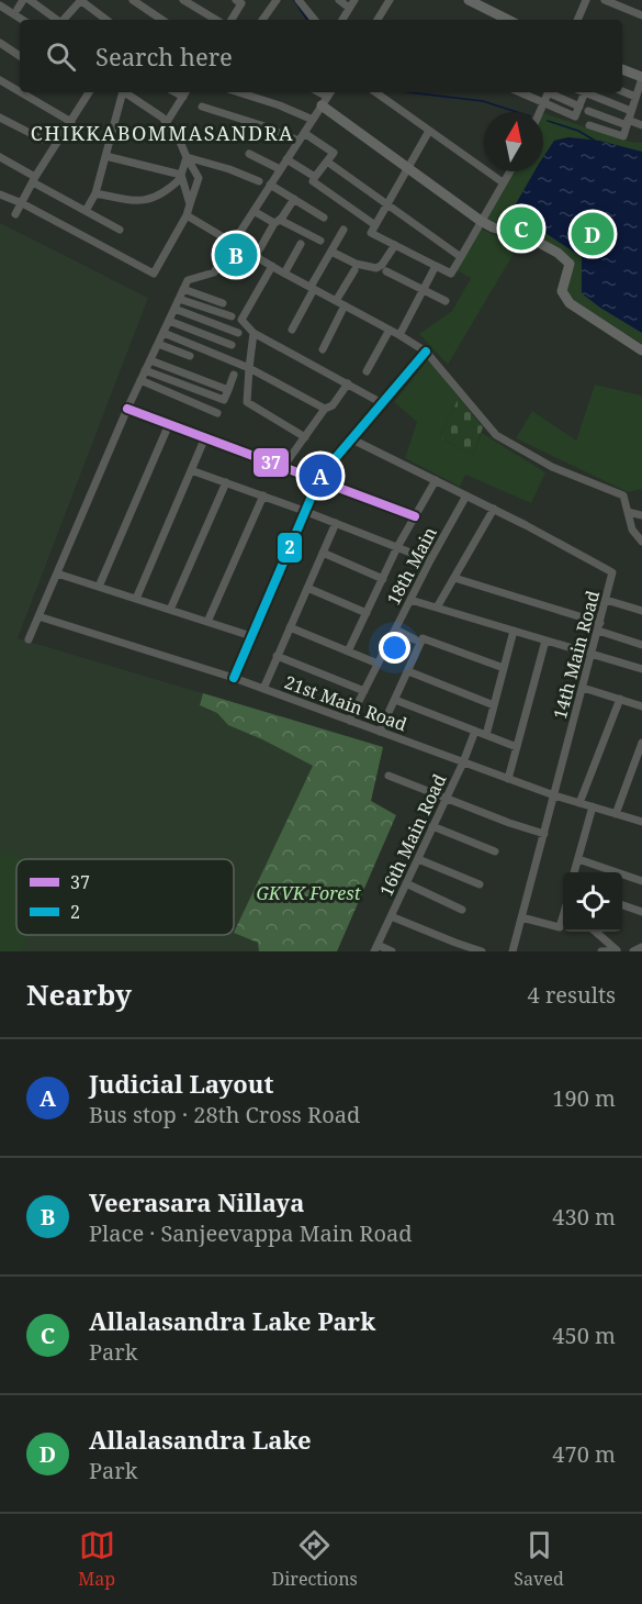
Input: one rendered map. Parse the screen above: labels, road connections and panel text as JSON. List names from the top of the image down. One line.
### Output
{"streets":{"street":["18th Main","14th Main Road","21st Main Road","16th Main Road"]},"crossings":[["18th Main","14th Main Road"],["18th Main","21st Main Road"],["14th Main Road","21st Main Road"],["21st Main Road","16th Main Road"]],"districts":["CHIKKABOMMASANDRA"],"parks":["GKVK Forest"],"lines":["transit line 2","transit line 37"],"legend":["37","2"],"north":"top","page":{"search":"Search here","pins":["C","D","B","A"],"heading":["Nearby","4 results"],"list":[{"mark":"A","name":"Judicial Layout","note":"Bus stop · 28th Cross Road","value":"190 m"},{"mark":"B","name":"Veerasara Nillaya","note":"Place · Sanjeevappa Main Road","value":"430 m"},{"mark":"C","name":"Allalasandra Lake Park","note":"Park","value":"450 m"},{"mark":"D","name":"Allalasandra Lake","note":"Park","value":"470 m"}],"nav":["Map","Directions","Saved"]}}
